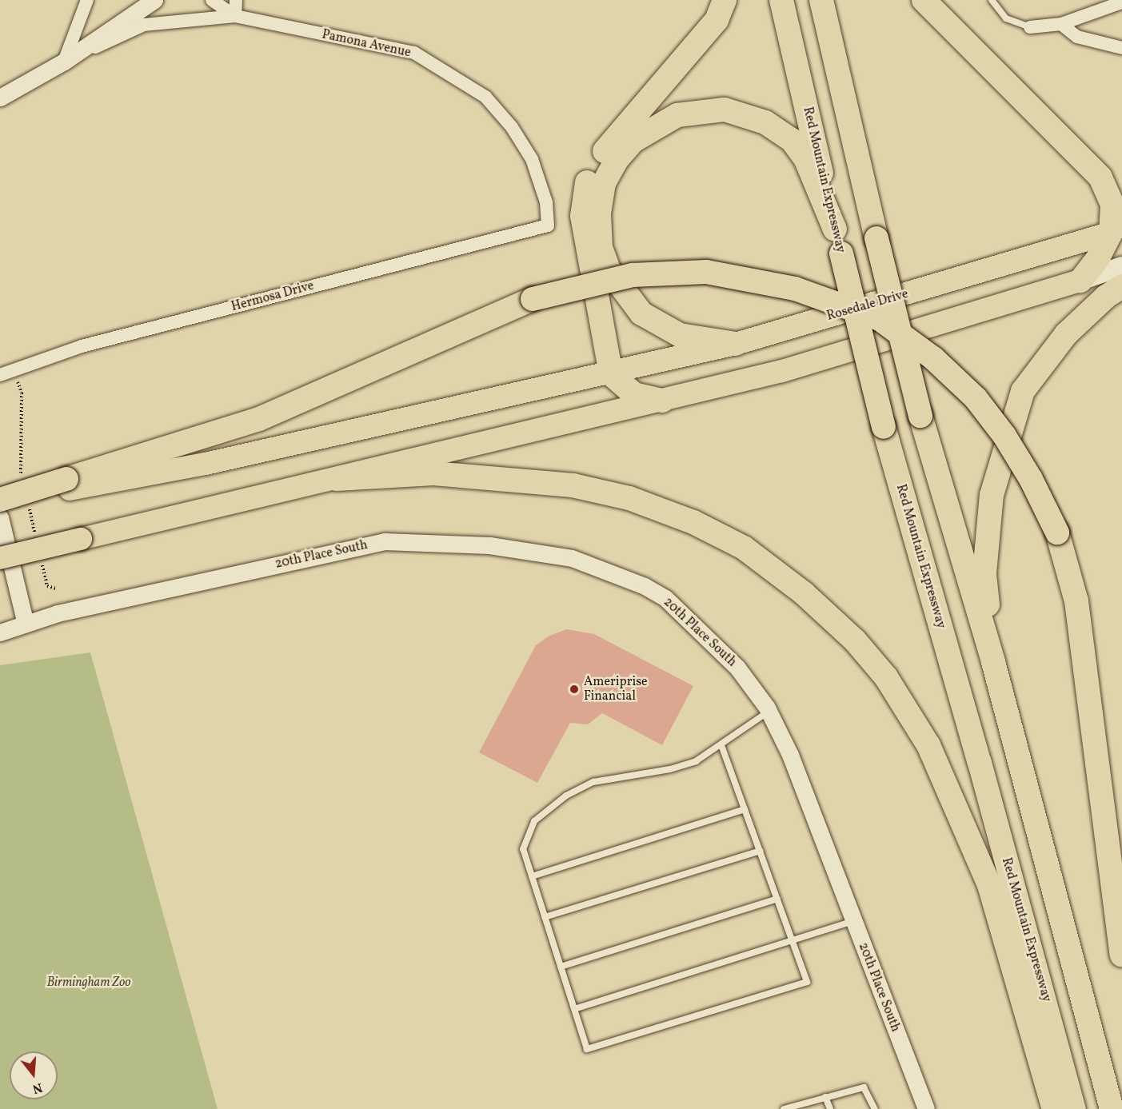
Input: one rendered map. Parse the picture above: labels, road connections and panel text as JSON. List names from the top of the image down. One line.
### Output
{"streets":{"highway":["Red Mountain Expressway","Rosedale Drive"],"street":["Pamona Avenue","Hermosa Drive","20th Place South"]},"crossings":[["Pamona Avenue","Hermosa Drive"]],"parks":["Birmingham Zoo"],"places":["Ameriprise Financial"],"north":"bottom"}
